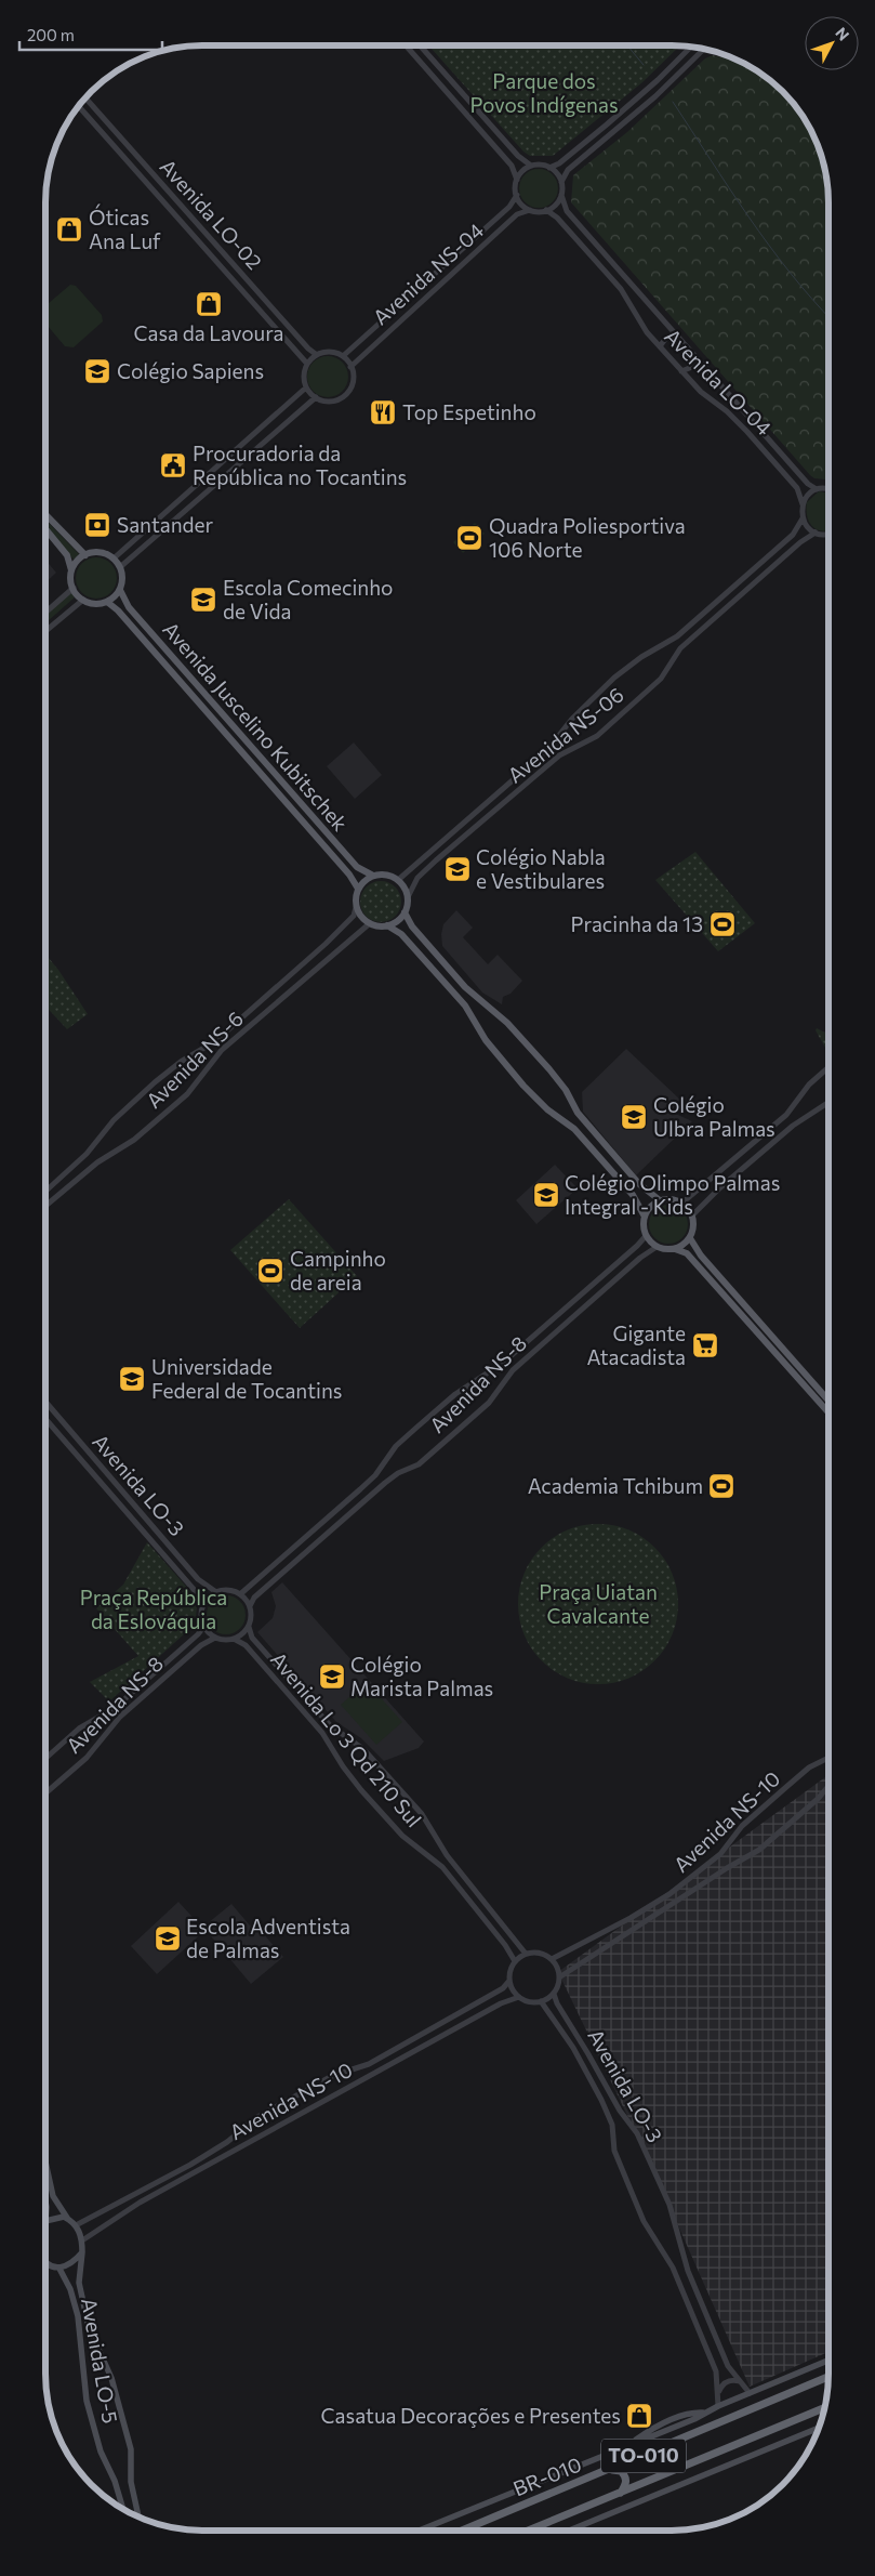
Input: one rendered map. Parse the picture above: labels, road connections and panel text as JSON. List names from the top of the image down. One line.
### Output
{"streets":{"highway":["TO-010","BR-010"],"main road":["Avenida Juscelino Kubitschek","Avenida LO-5"],"street":["Avenida LO-02","Avenida NS-04","Avenida LO-04","Avenida NS-06","Avenida NS-6","Avenida NS-8","Avenida LO-3","Avenida Lo 3 Qd 210 Sul","Avenida NS-10"]},"crossings":[["Avenida LO-02","Avenida NS-04"],["Avenida NS-04","Avenida LO-04"],["Avenida Juscelino Kubitschek","Avenida NS-06"],["Avenida Juscelino Kubitschek","Avenida NS-6"],["Avenida NS-06","Avenida NS-6"],["Avenida NS-8","Avenida LO-3"],["Avenida NS-8","Avenida Lo 3 Qd 210 Sul"],["Avenida LO-3","Avenida Lo 3 Qd 210 Sul"],["Avenida LO-3","Avenida NS-10"],["Avenida Lo 3 Qd 210 Sul","Avenida NS-10"]],"parks":["Parque dos Povos Indígenas","Praça Uiatan Cavalcante","Praça República da Eslováquia"],"places":{"shop":["Óticas Ana Luf","Casa da Lavoura","Casatua Decorações e Presentes"],"school or university":["Colégio Sapiens","Escola Comecinho de Vida","Colégio Nabla e Vestibulares","Colégio Ulbra Palmas","Colégio Olimpo Palmas Integral - Kids","Universidade Federal de Tocantins","Colégio Marista Palmas","Escola Adventista de Palmas"],"restaurant":["Top Espetinho"],"public building":["Procuradoria da República no Tocantins"],"bank":["Santander"],"sports":["Quadra Poliesportiva 106 Norte","Pracinha da 13","Campinho de areia","Academia Tchibum"],"supermarket":["Gigante Atacadista"]},"scale_bar":"200 m","north":"top right"}
